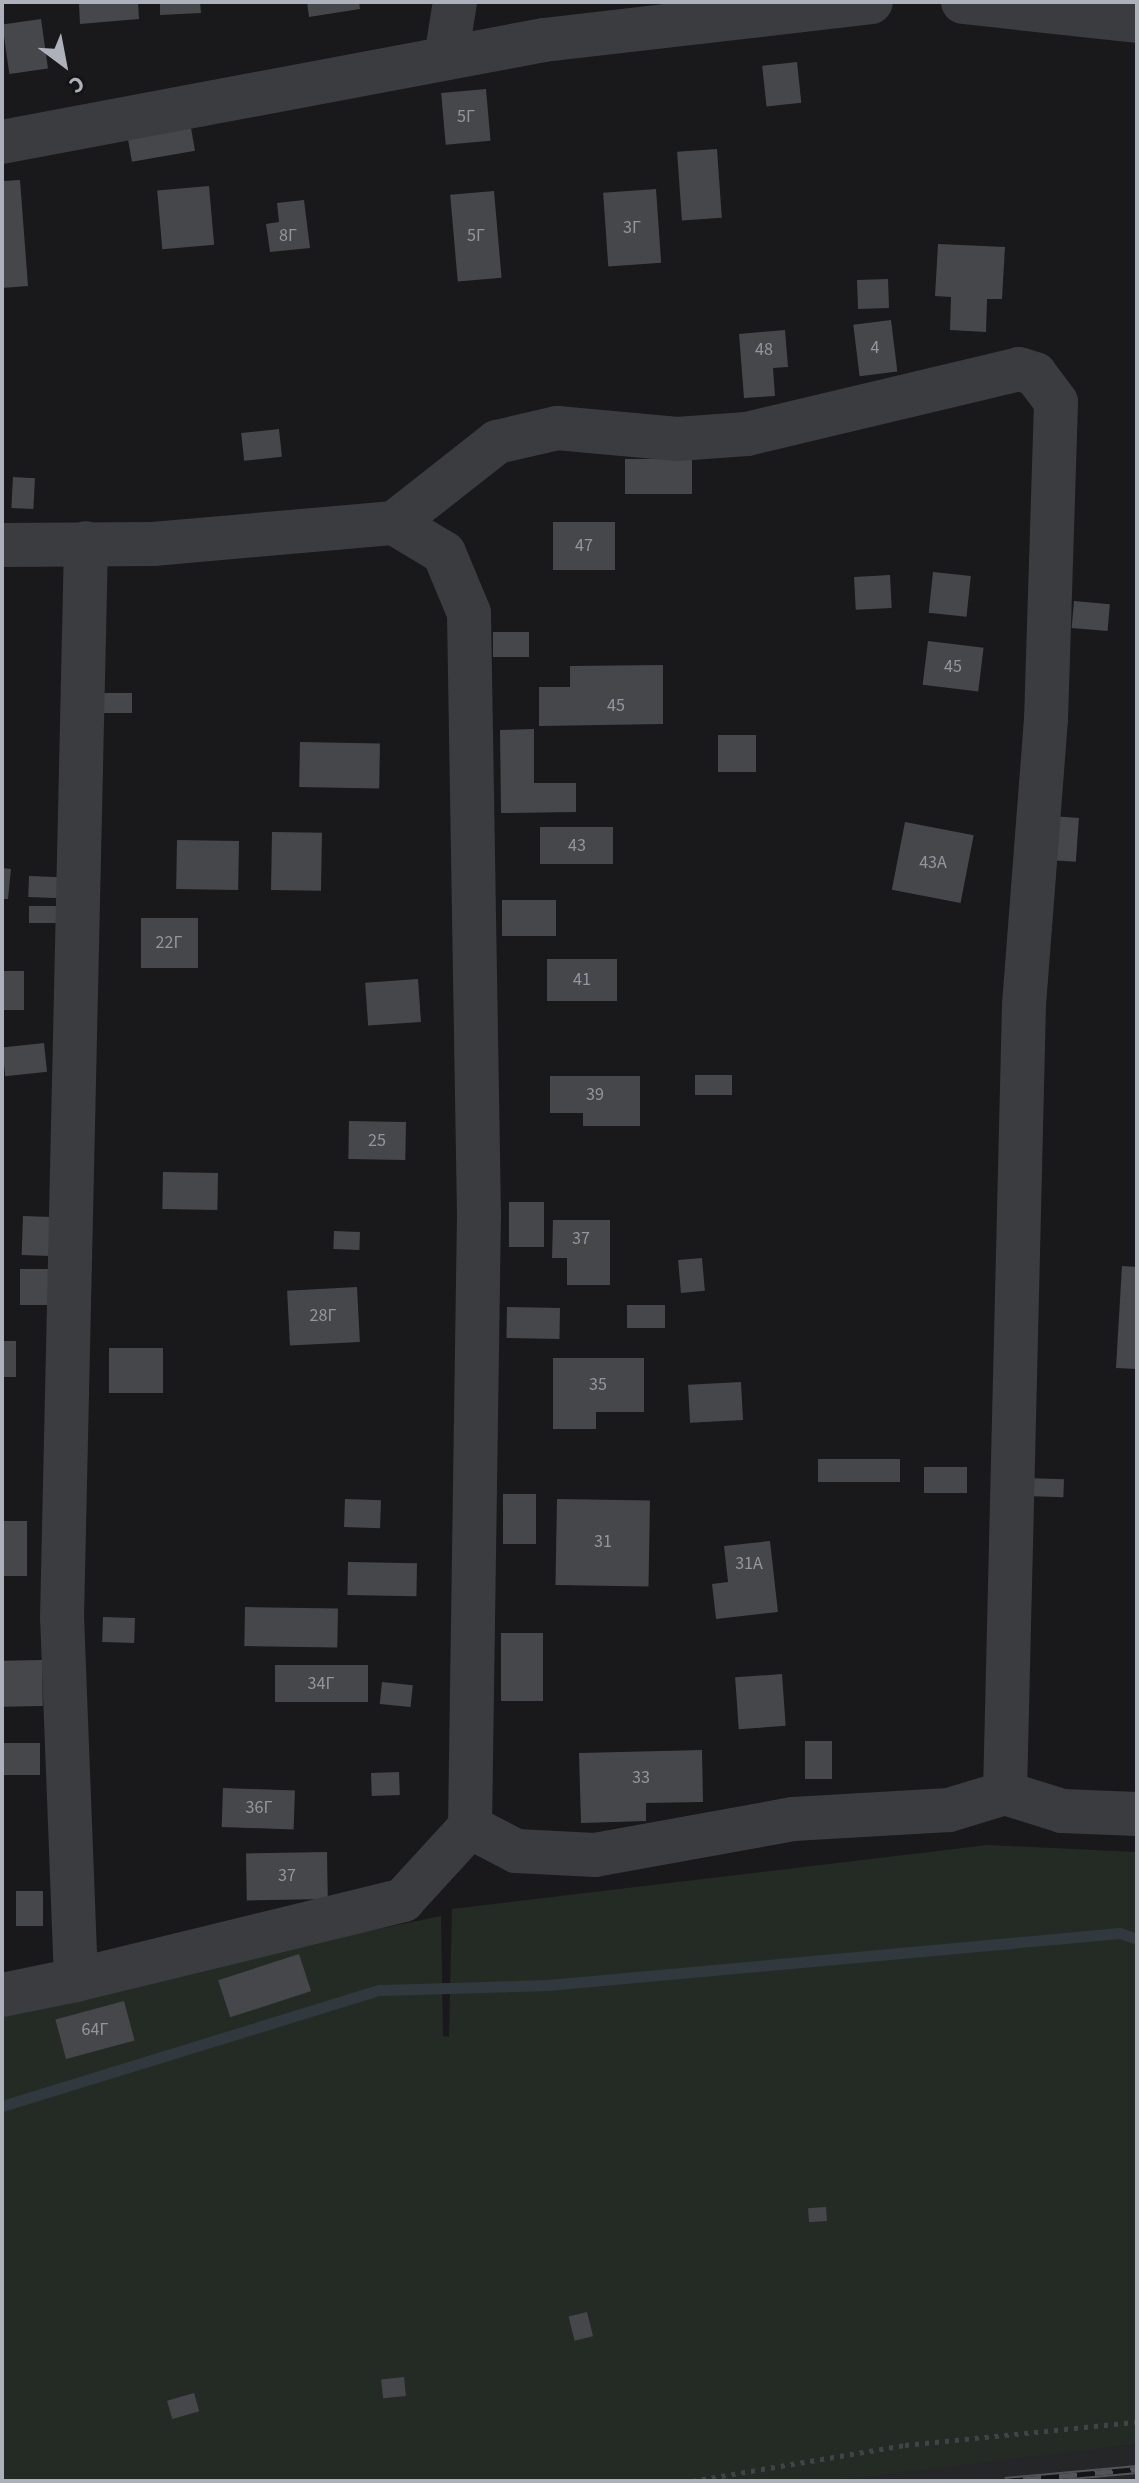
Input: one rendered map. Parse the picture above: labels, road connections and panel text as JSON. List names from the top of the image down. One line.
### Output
{"house_numbers":["5Г","3Г","8Г","5Г","4","48","47","45","45","43","43А","22Г","41","39","25","37","28Г","35","31","31А","34Г","33","36Г","37","64Г"],"north":"bottom right"}
